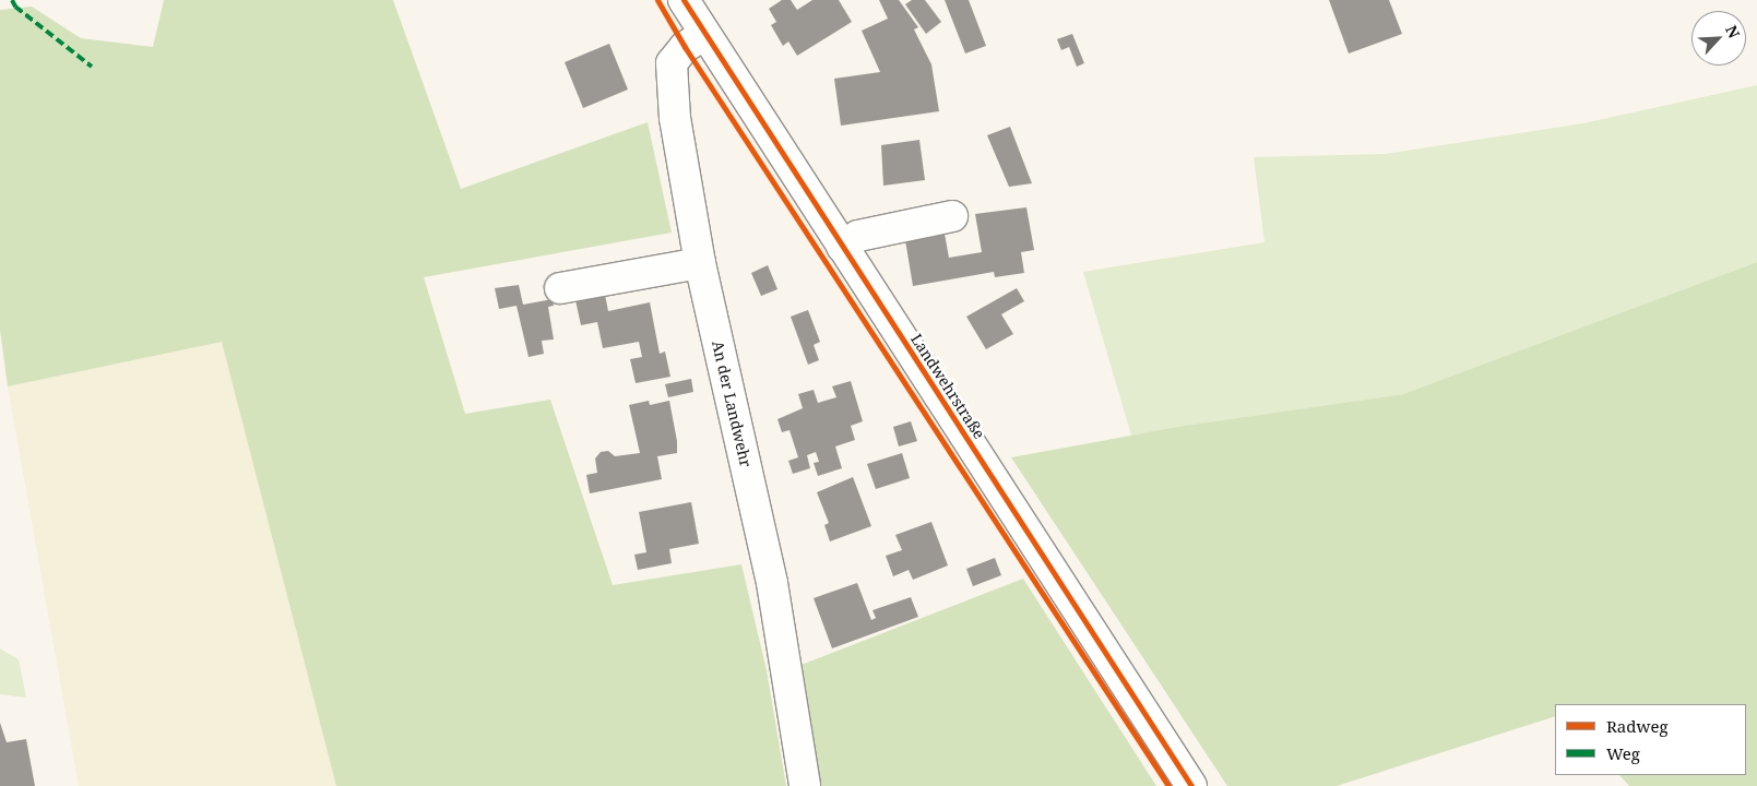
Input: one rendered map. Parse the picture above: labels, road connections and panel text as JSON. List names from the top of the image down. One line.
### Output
{"streets":{"street":["Landwehrstraße","An der Landwehr"]},"crossings":[["Landwehrstraße","An der Landwehr"]],"legend":["Radweg","Weg"],"north":"top right"}
